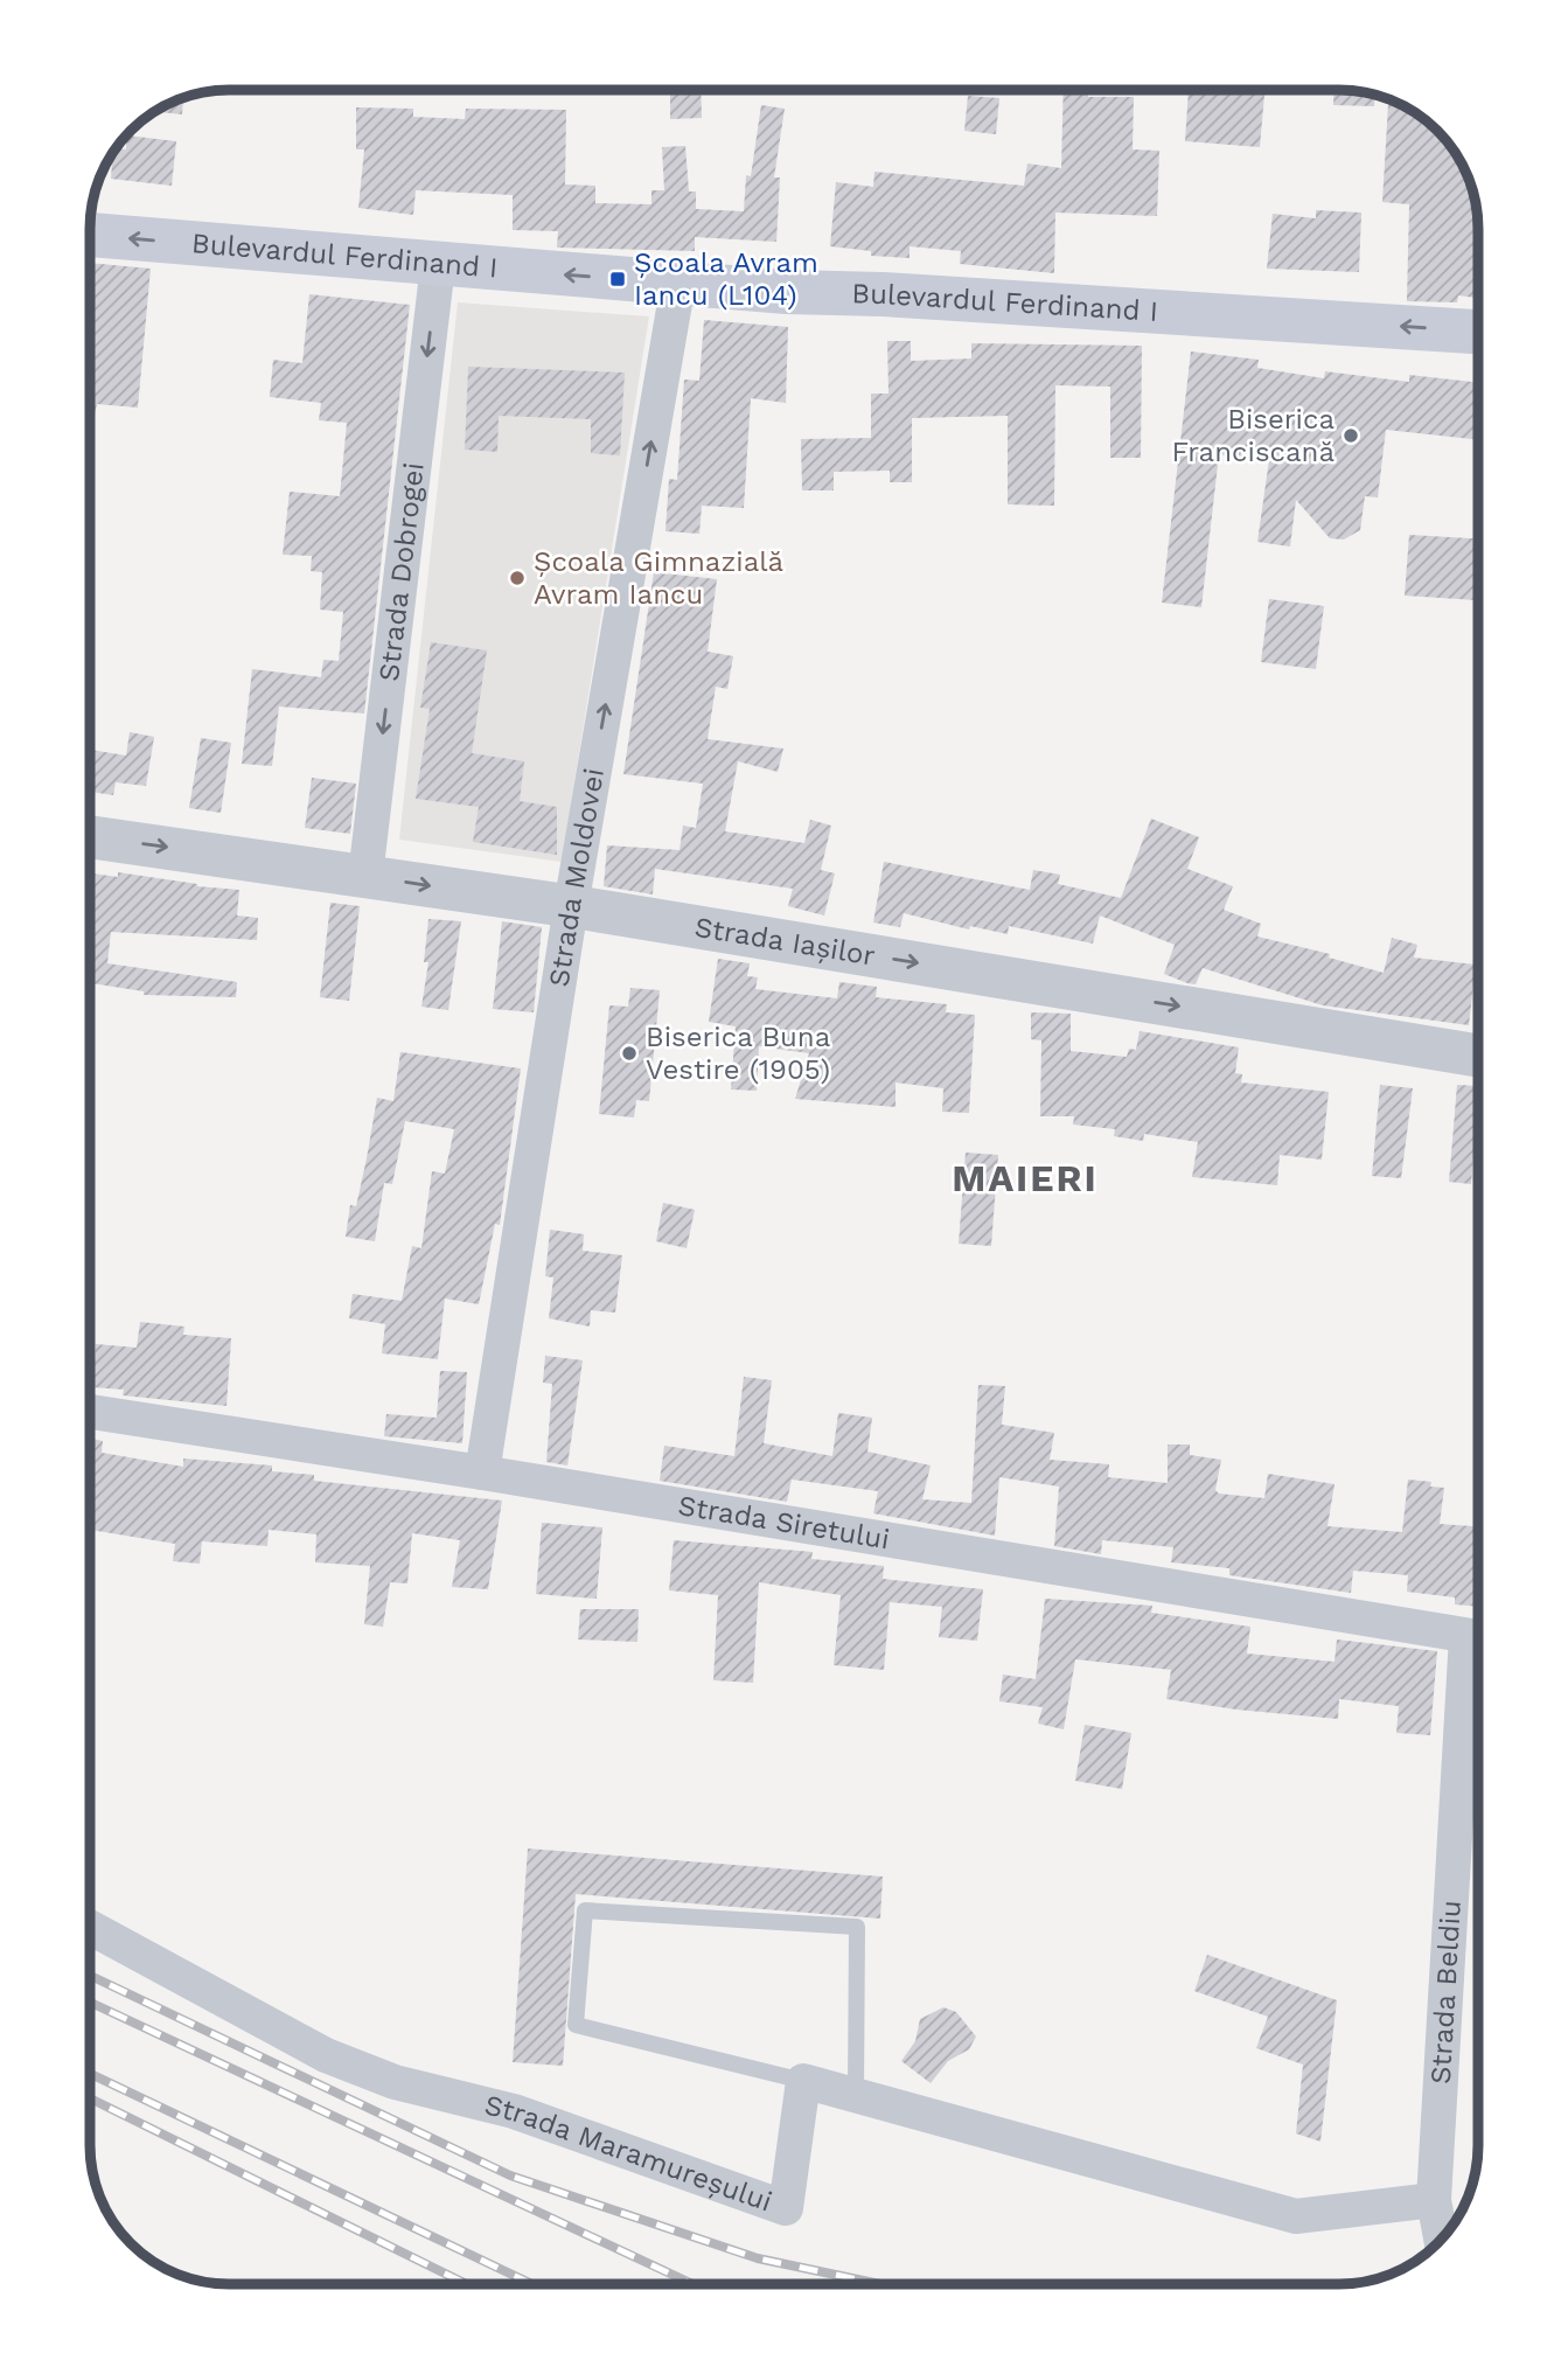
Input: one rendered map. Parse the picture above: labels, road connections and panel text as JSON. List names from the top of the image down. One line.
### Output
{"streets":{"main road":["Bulevardul Ferdinand I"],"street":["Strada Dobrogei","Strada Moldovei","Strada Iașilor","Strada Siretului","Strada Beldiu","Strada Maramureșului"]},"crossings":[["Bulevardul Ferdinand I","Strada Dobrogei"],["Bulevardul Ferdinand I","Strada Moldovei"],["Strada Dobrogei","Strada Iașilor"],["Strada Moldovei","Strada Iașilor"],["Strada Moldovei","Strada Siretului"]],"one_way":["Bulevardul Ferdinand I","Strada Dobrogei","Strada Moldovei","Strada Iașilor"],"districts":["MAIERI"],"places":{"transit":["Școala Avram Iancu (L104)"],"other":["Biserica Franciscană","Școala Gimnazială Avram Iancu","Biserica Buna Vestire (1905)"]}}
